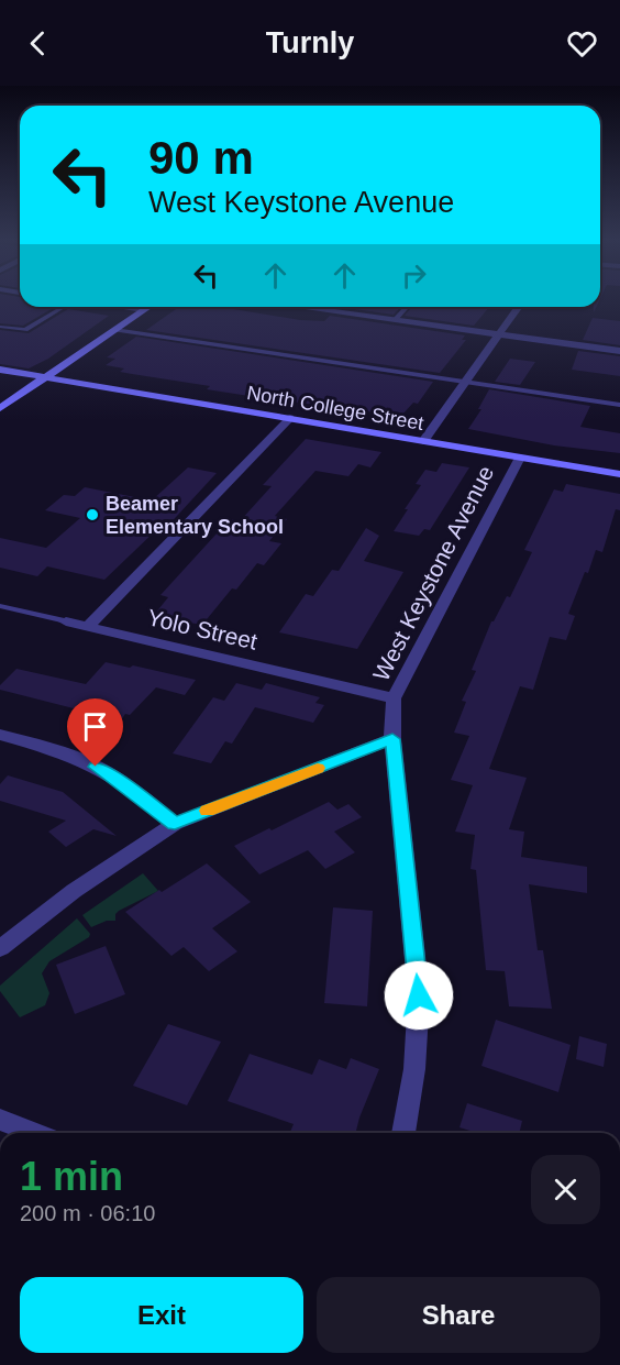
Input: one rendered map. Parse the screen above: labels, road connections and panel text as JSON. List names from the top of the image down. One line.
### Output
{"streets":{"street":["North College Street","West Keystone Avenue","Yolo Street"]},"crossings":[["North College Street","West Keystone Avenue"],["West Keystone Avenue","Yolo Street"]],"places":["Beamer Elementary School"],"page":{"header":"Turnly","turn":["90 m","West Keystone Avenue"],"heading":["1 min","200 m · 06:10"],"buttons":["Exit","Share"]}}
